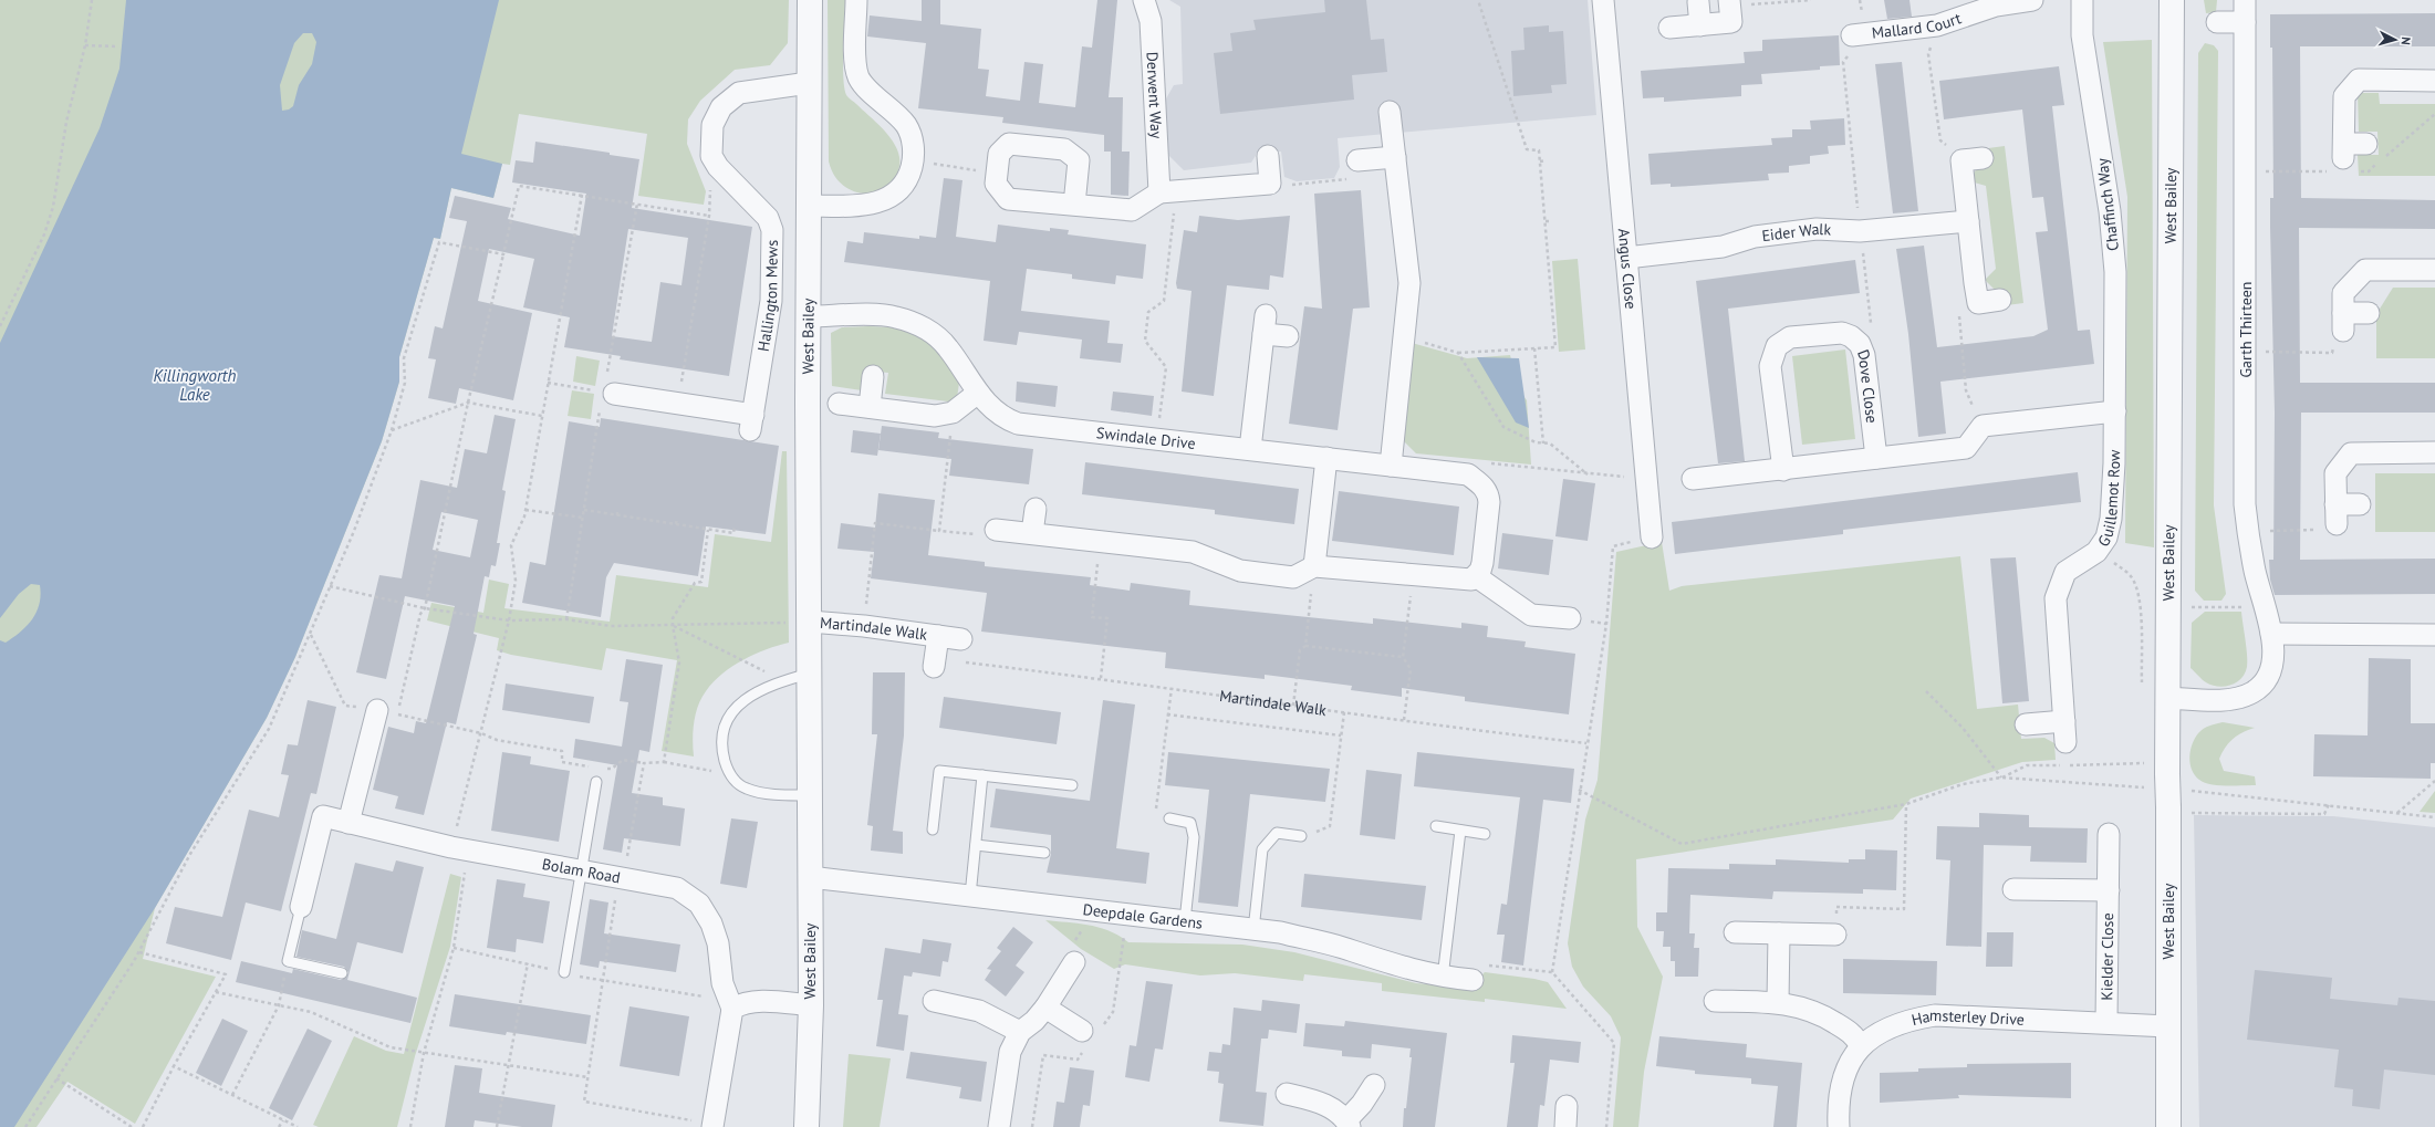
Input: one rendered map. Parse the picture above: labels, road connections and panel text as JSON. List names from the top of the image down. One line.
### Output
{"streets":{"street":["Mallard Court","Derwent Way","Chaffinch Way","West Bailey","Eider Walk","Angus Close","Hallington Mews","Garth Thirteen","Dove Close","Swindale Drive","Guillemot Row","Martindale Walk","Bolam Road","Deepdale Gardens","Kielder Close","Hamsterley Drive"]},"crossings":[["Chaffinch Way","Guillemot Row"],["West Bailey","Hallington Mews"],["West Bailey","Garth Thirteen"],["West Bailey","Swindale Drive"],["West Bailey","Martindale Walk"],["West Bailey","Deepdale Gardens"],["West Bailey","Hamsterley Drive"],["Eider Walk","Angus Close"],["Kielder Close","Hamsterley Drive"]],"water":["Killingworth Lake"],"north":"right"}
